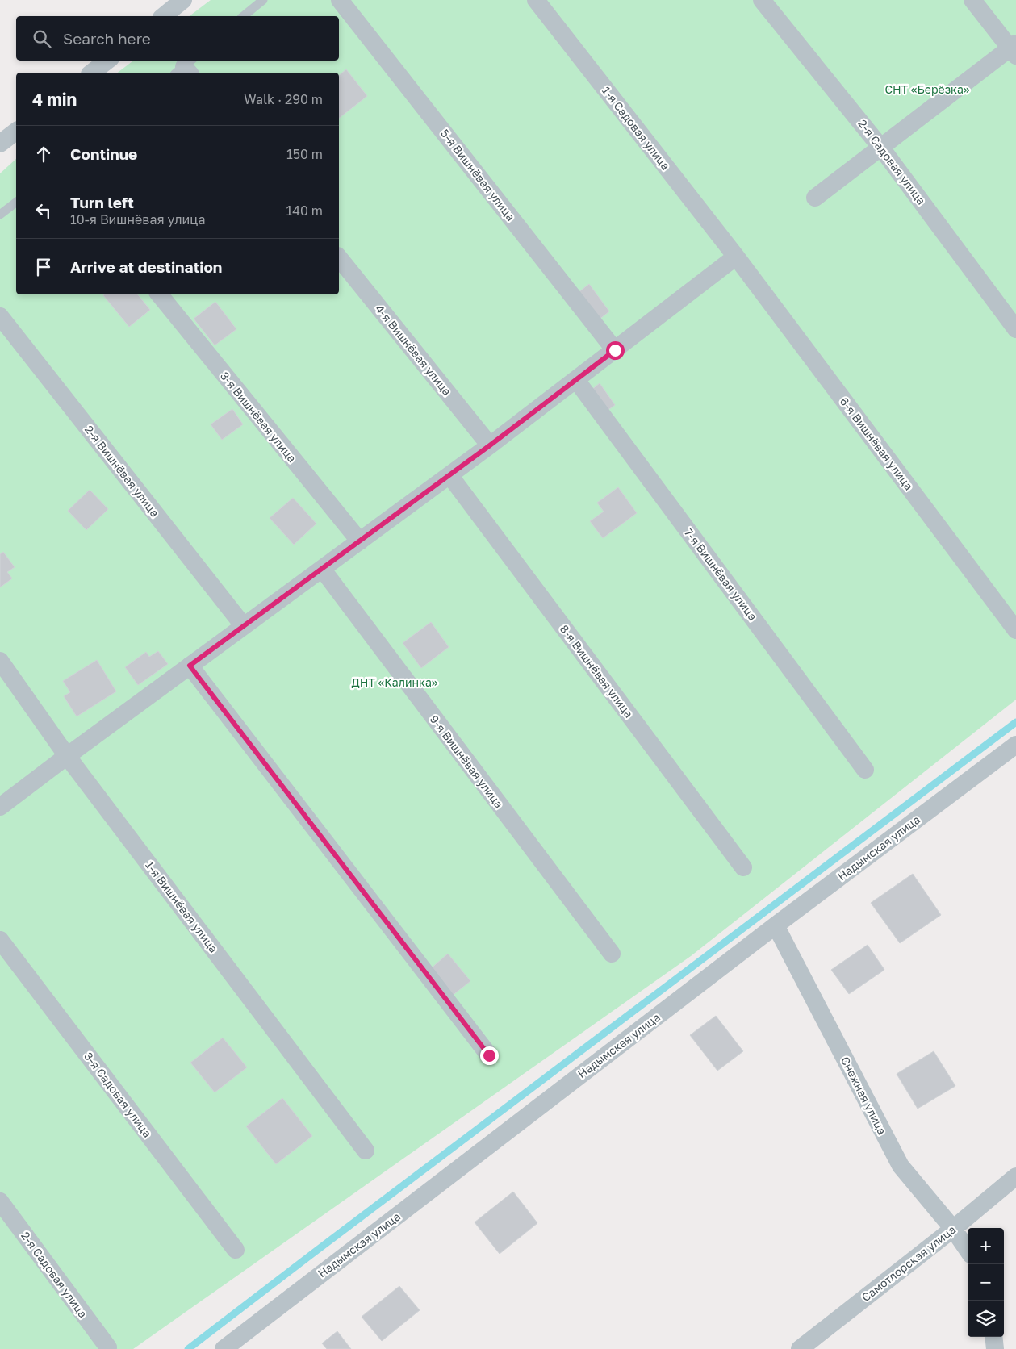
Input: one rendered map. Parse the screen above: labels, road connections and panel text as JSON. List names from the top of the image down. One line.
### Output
{"streets":{"street":["1-я Садовая улица","2-я Садовая улица","5-я Вишнёвая улица","4-я Вишнёвая улица","3-я Вишнёвая улица","6-я Вишнёвая улица","2-я Вишнёвая улица","7-я Вишнёвая улица","8-я Вишнёвая улица","9-я Вишнёвая улица","Надымская улица","1-я Вишнёвая улица","3-я Садовая улица","Снежная улица","Самотлорская улица"]},"crossings":[["1-я Садовая улица","6-я Вишнёвая улица"],["Надымская улица","Снежная улица"],["Снежная улица","Самотлорская улица"]],"parks":["СНТ «Берёзка»","ДНТ «Калинка»"],"page":{"search":"Search here","heading":["4 min","Walk · 290 m"],"list":[["Continue","150 m"],["Turn left","10-я Вишнёвая улица","140 m"],"Arrive at destination"],"map_buttons":["+","−"]}}
